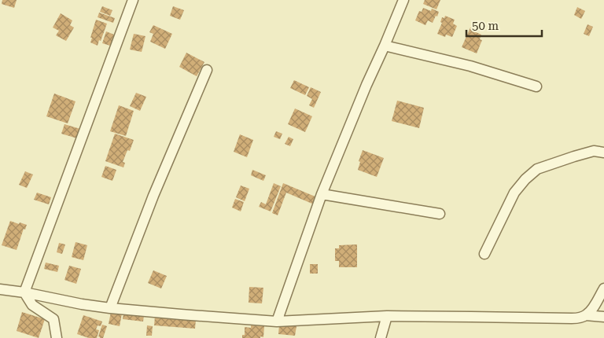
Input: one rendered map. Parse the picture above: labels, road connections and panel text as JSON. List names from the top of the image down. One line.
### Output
{"scale_bar":"50 m"}
